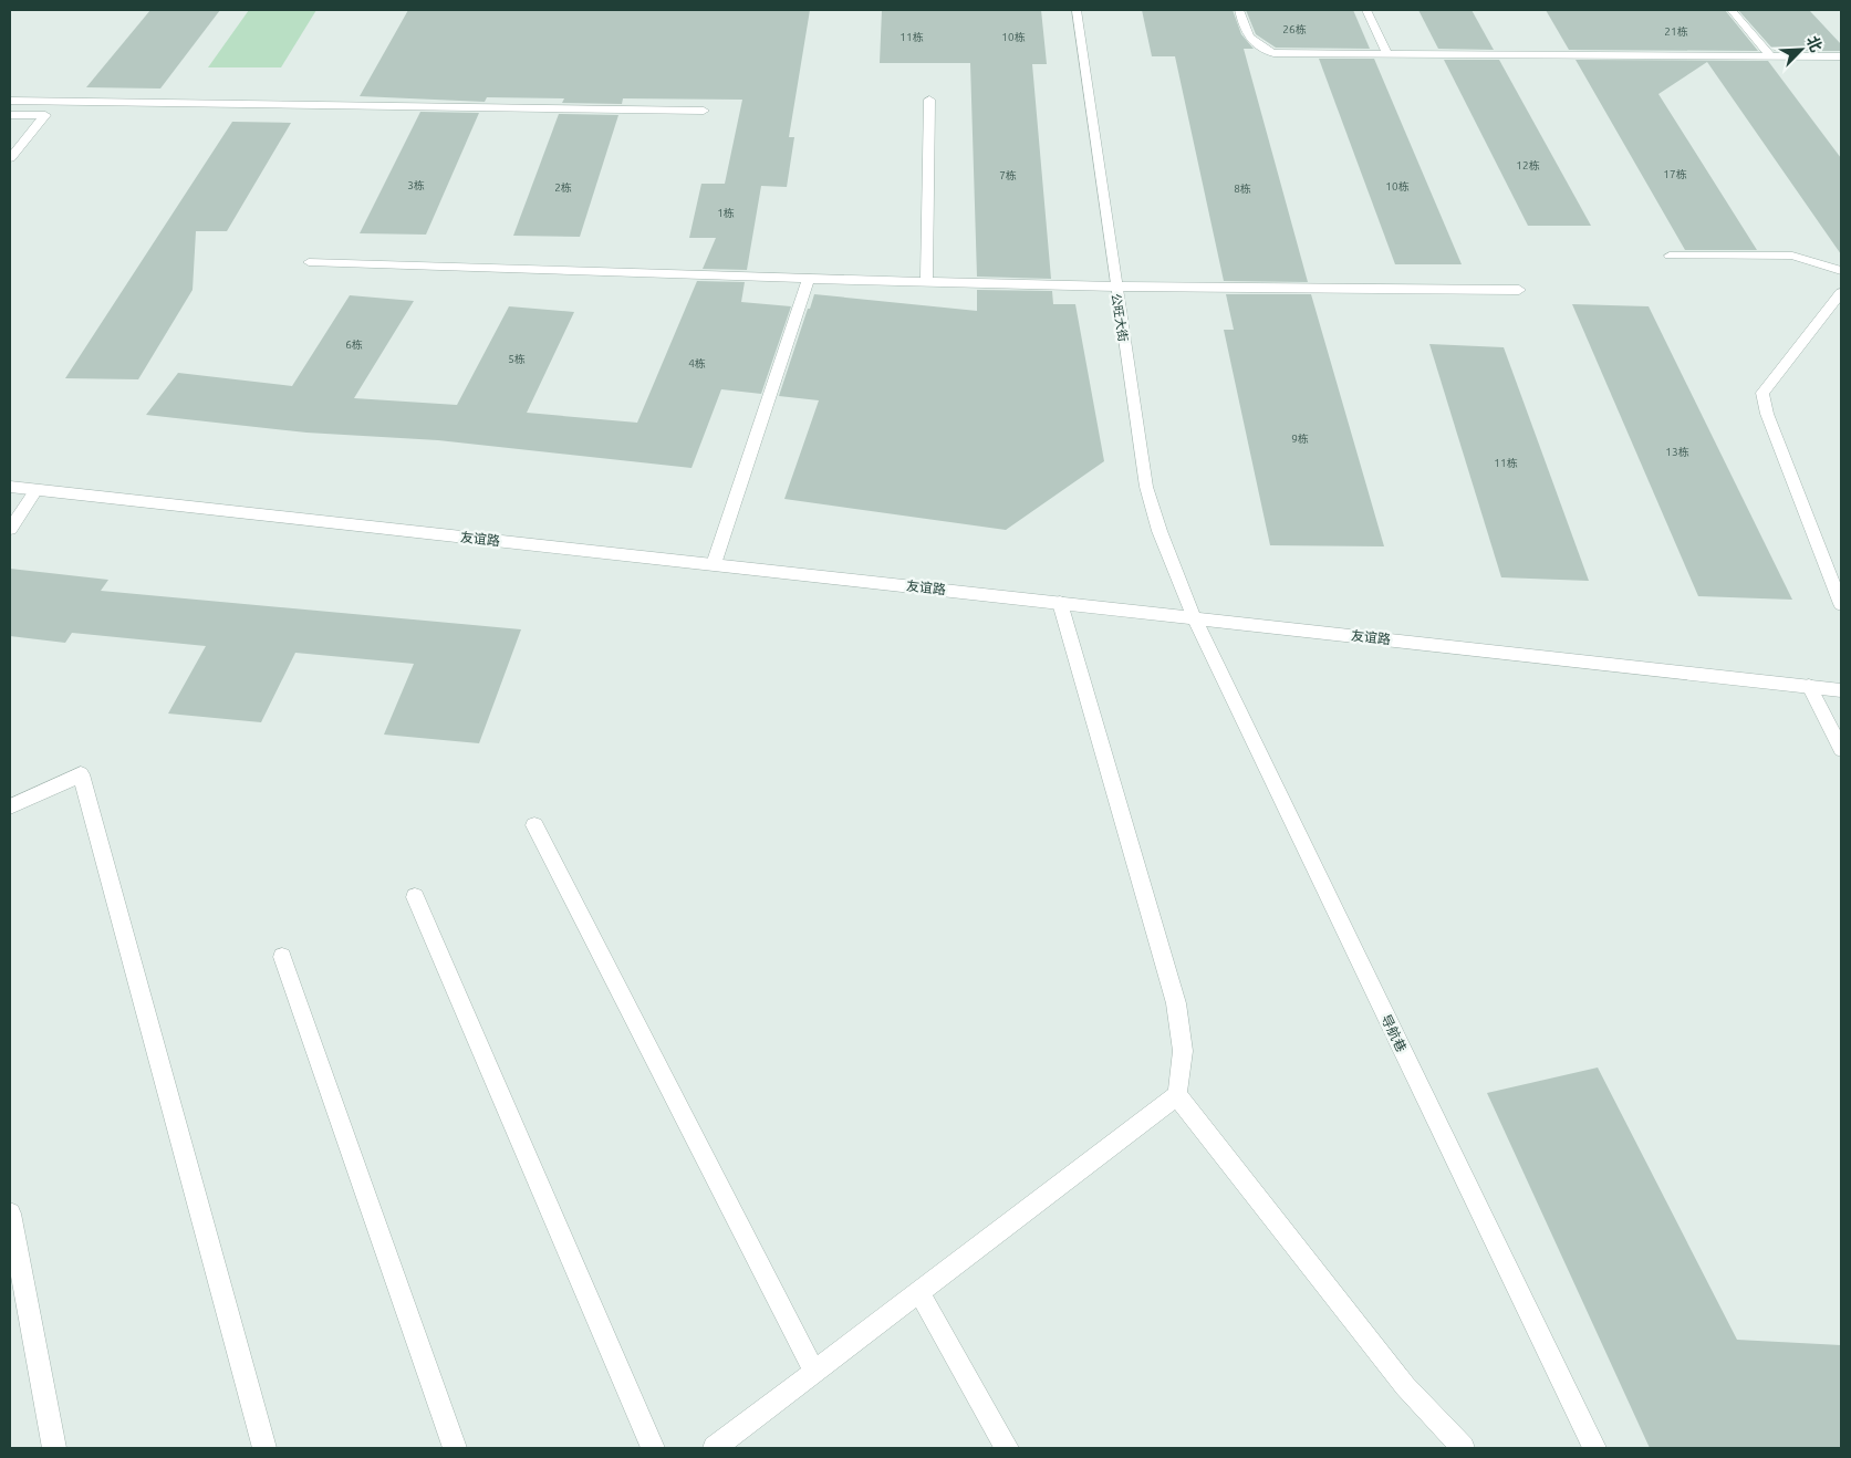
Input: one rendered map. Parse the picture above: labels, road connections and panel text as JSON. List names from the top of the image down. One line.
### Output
{"streets":{"street":["公旺大街","友谊路","导航巷"]},"crossings":[["公旺大街","友谊路"],["公旺大街","导航巷"],["友谊路","导航巷"]],"house_numbers":["26栋","21栋","11栋","10栋","12栋","17栋","7栋","3栋","10栋","2栋","8栋","1栋","6栋","5栋","4栋","9栋","13栋","11栋"],"north":"top right"}
